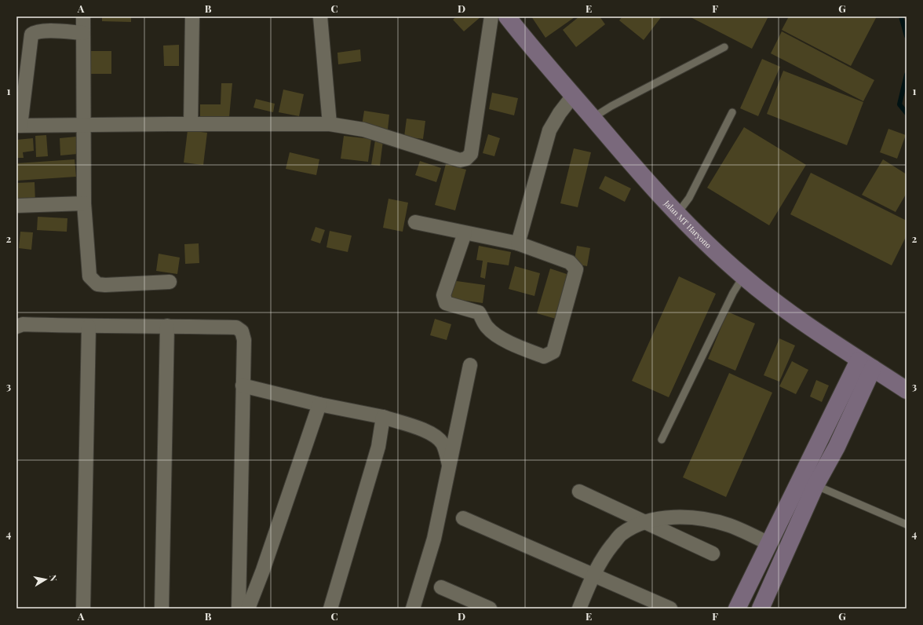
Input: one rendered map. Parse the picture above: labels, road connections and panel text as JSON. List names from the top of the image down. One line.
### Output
{"streets":{"street":["Jalan MT Haryono"]},"north":"right","grid":{"columns":["A","B","C","D","E","F","G"],"rows":["1","2","3","4"]}}
